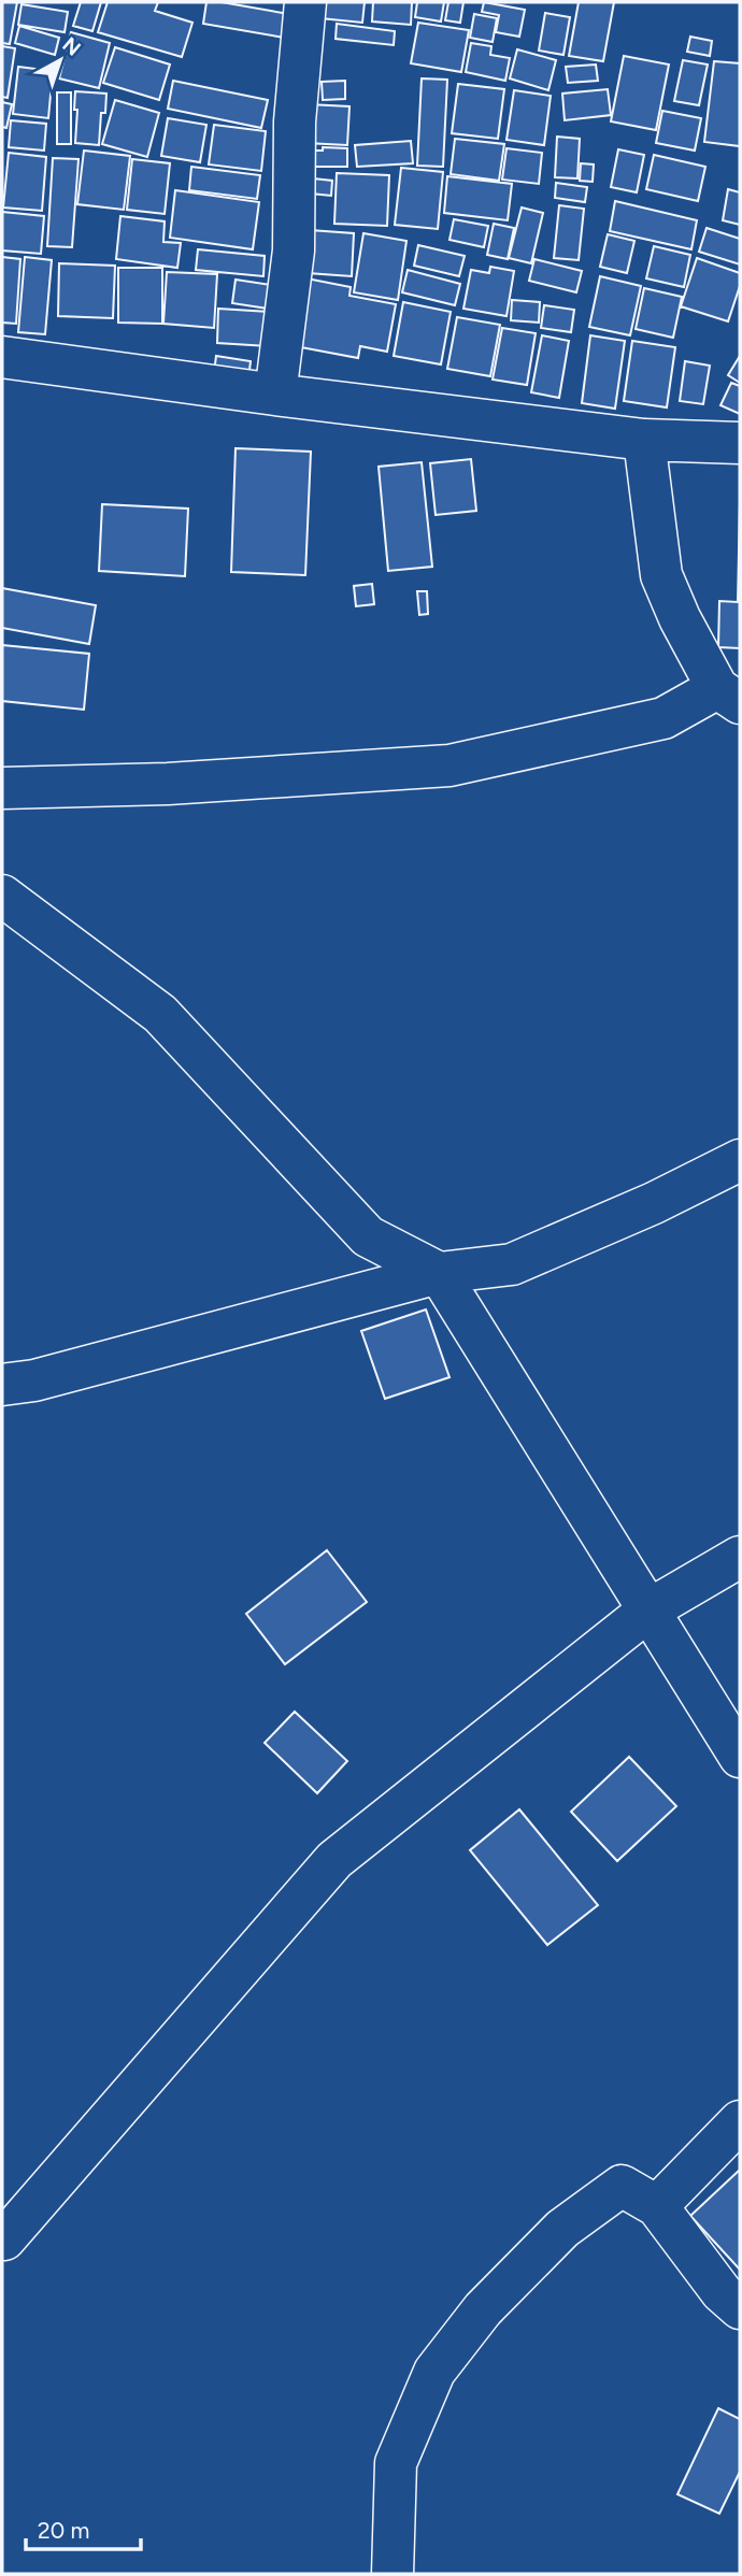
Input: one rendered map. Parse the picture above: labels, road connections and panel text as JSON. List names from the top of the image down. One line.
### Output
{"scale_bar":"20 m","north":"top right"}
